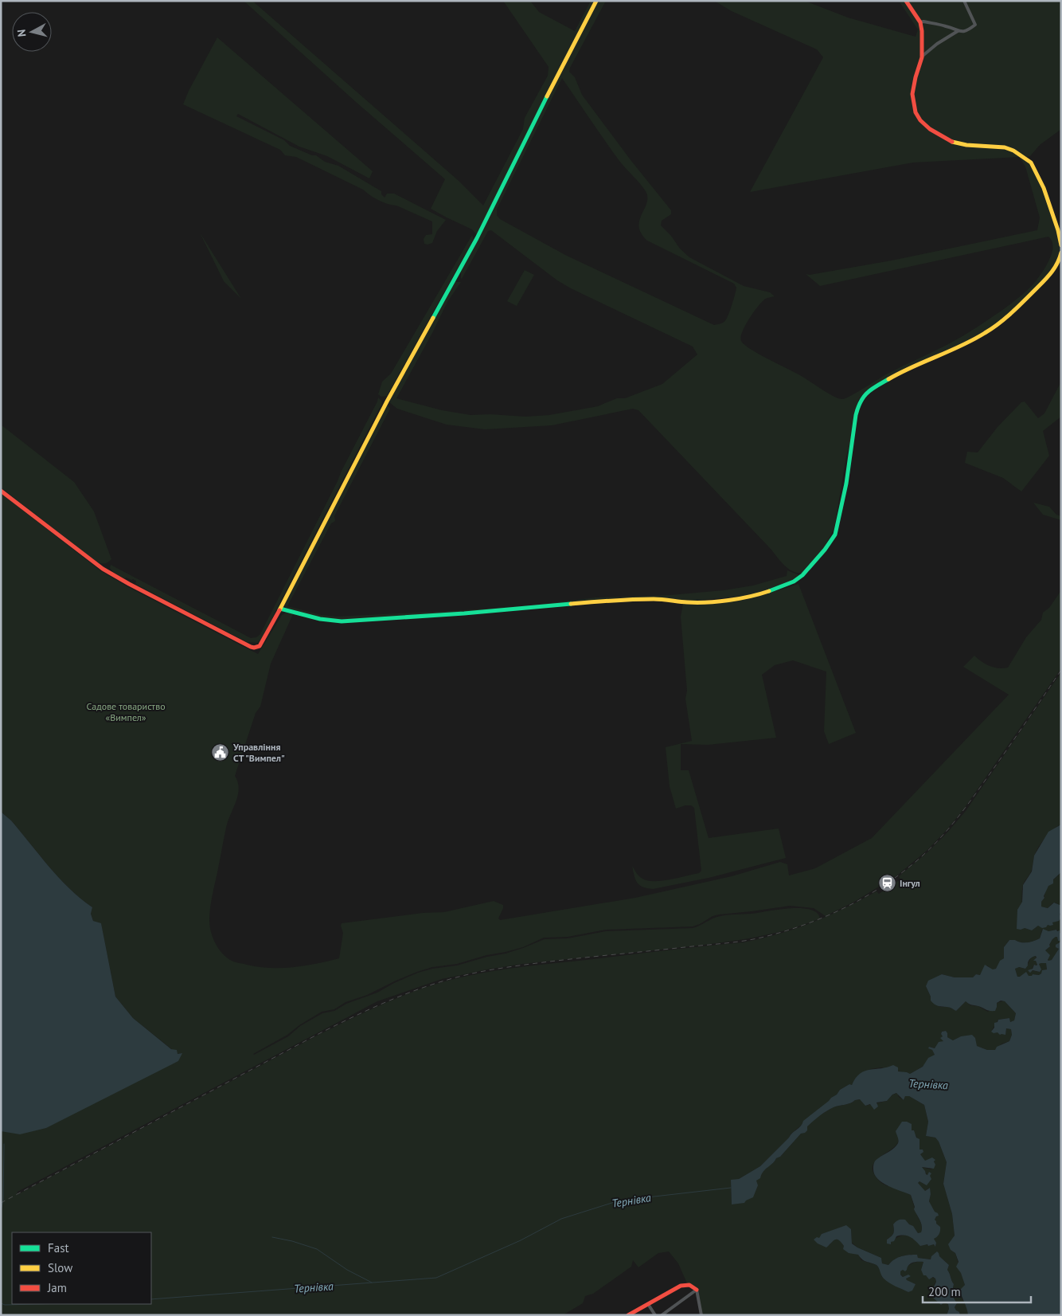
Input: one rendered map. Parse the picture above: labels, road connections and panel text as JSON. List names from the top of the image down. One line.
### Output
{"water":["Тернівка"],"parks":["Садове товариство «Вимпел»"],"places":{"public building":["Управління СТ \"Вимпел\""],"station":["Інгул"]},"legend":["Fast","Slow","Jam"],"scale_bar":"200 m","north":"left"}
